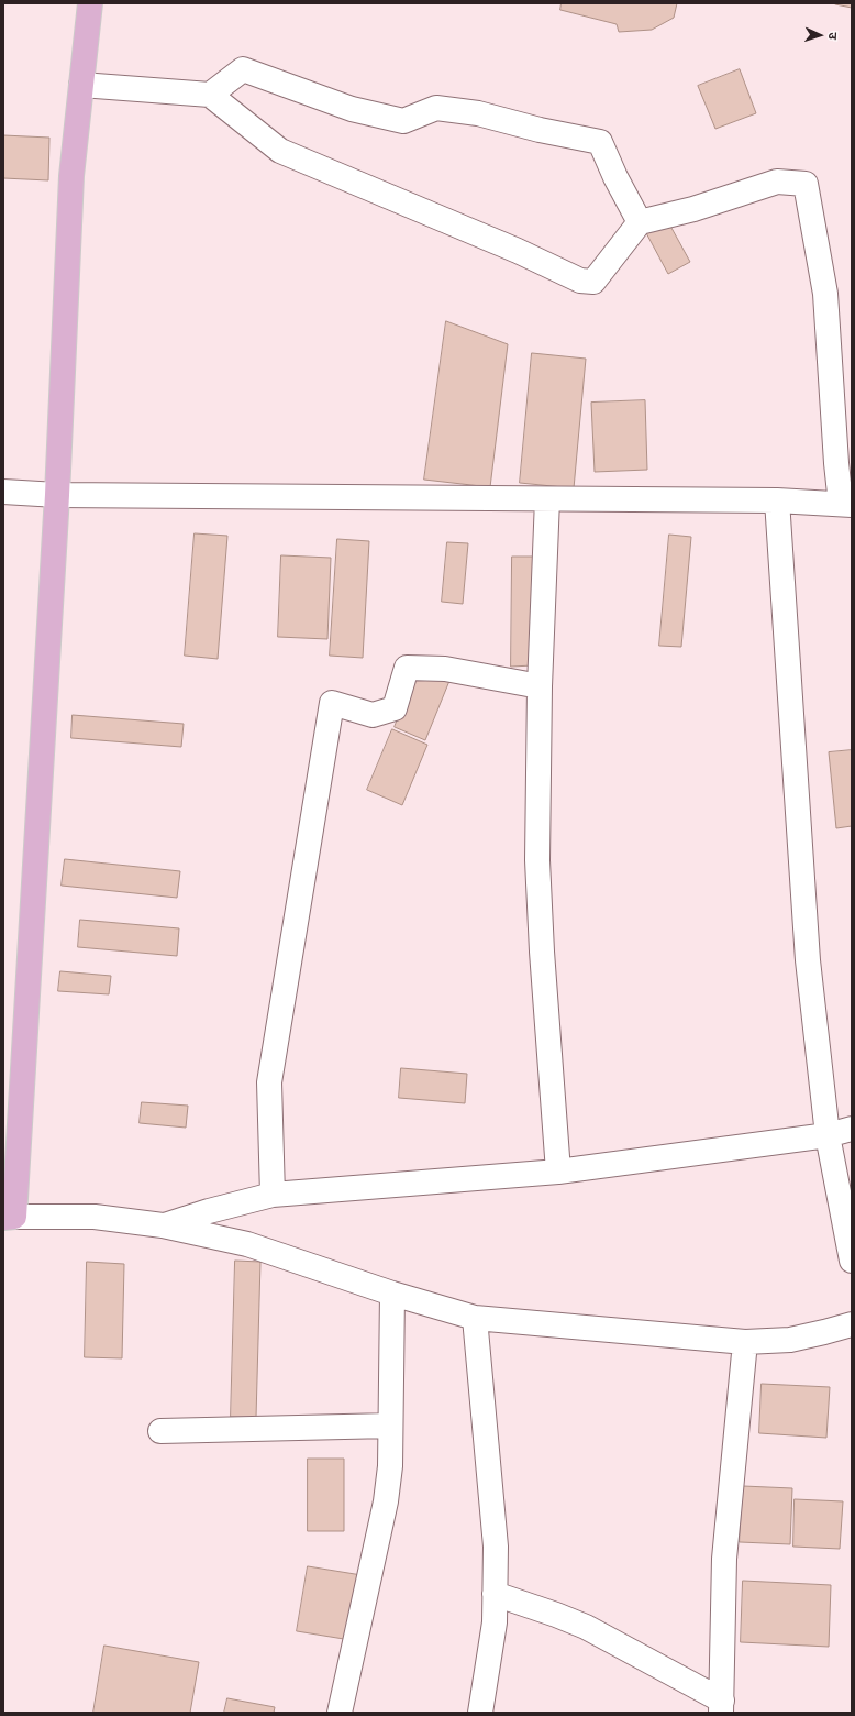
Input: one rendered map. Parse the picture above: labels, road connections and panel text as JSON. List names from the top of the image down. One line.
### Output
{"north":"right"}
